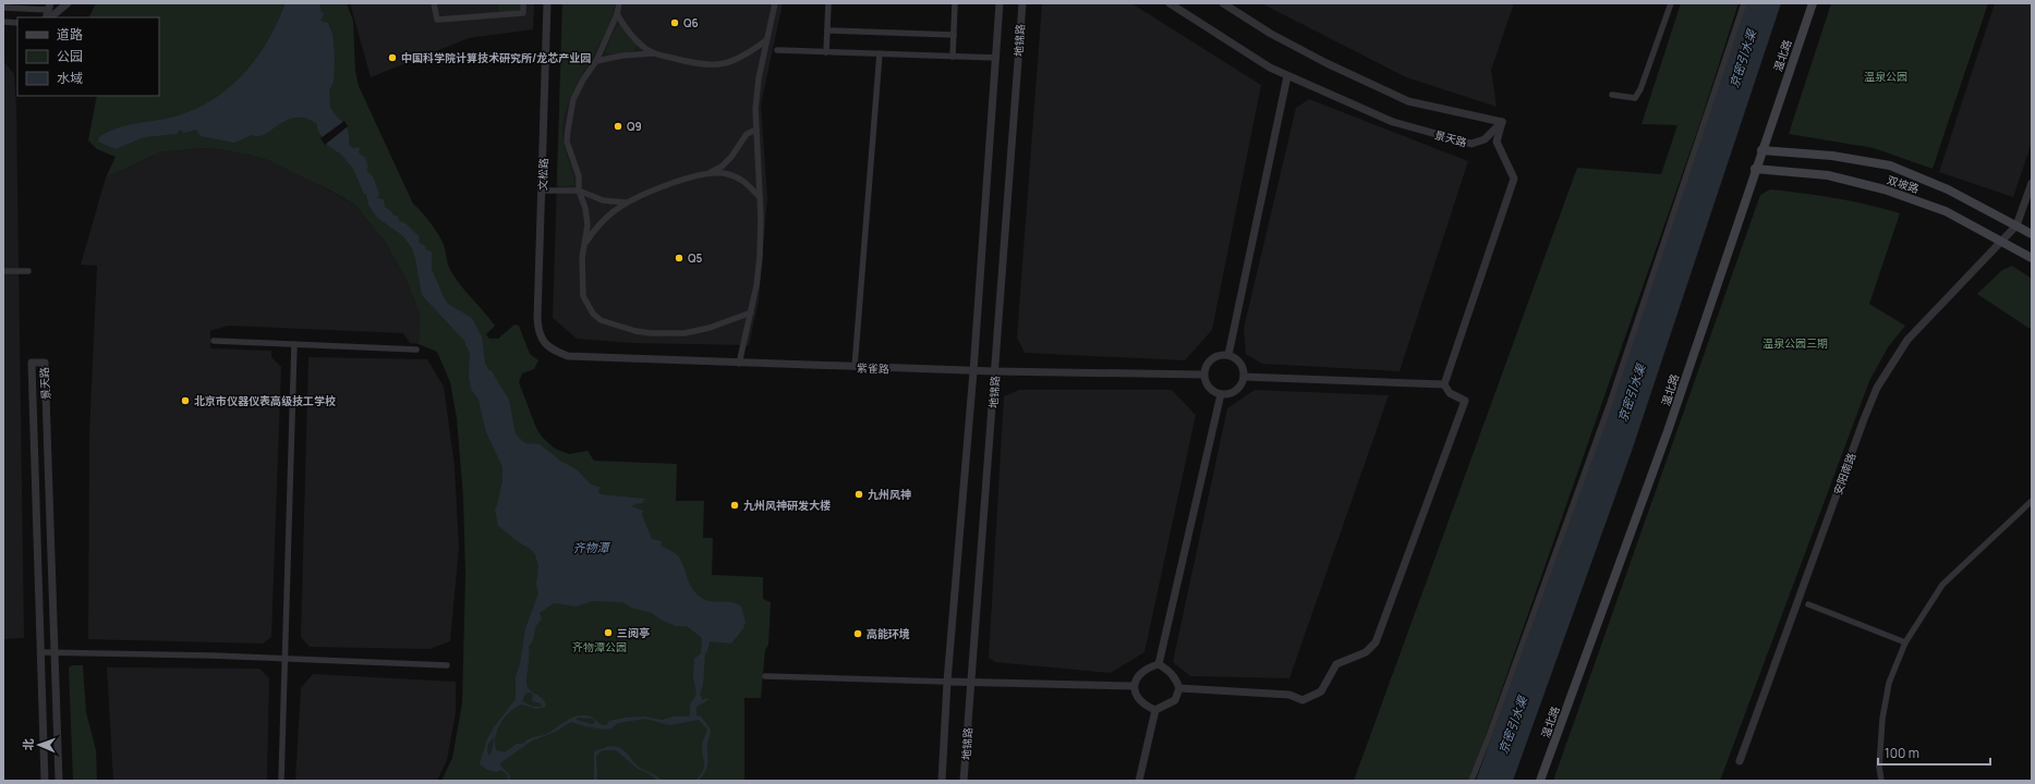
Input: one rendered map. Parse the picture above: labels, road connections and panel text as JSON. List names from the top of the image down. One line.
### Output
{"streets":{"main road":["温北路","双坡路"],"street":["地锦路","景天路","文松路","紫雀路","安阳南路"]},"crossings":[["地锦路","紫雀路"],["温北路","双坡路"],["文松路","紫雀路"],["双坡路","安阳南路"]],"water":["京密引水渠","齐物潭"],"parks":["温泉公园","温泉公园三期","齐物潭公园"],"places":["Q6","中国科学院计算技术研究所/龙芯产业园","Q9","Q5","北京市仪器仪表高级技工学校","九州风神","九州风神研发大楼","三阅亭","高能环境"],"legend":["道路","公园","水域"],"scale_bar":"100 m","north":"left"}
